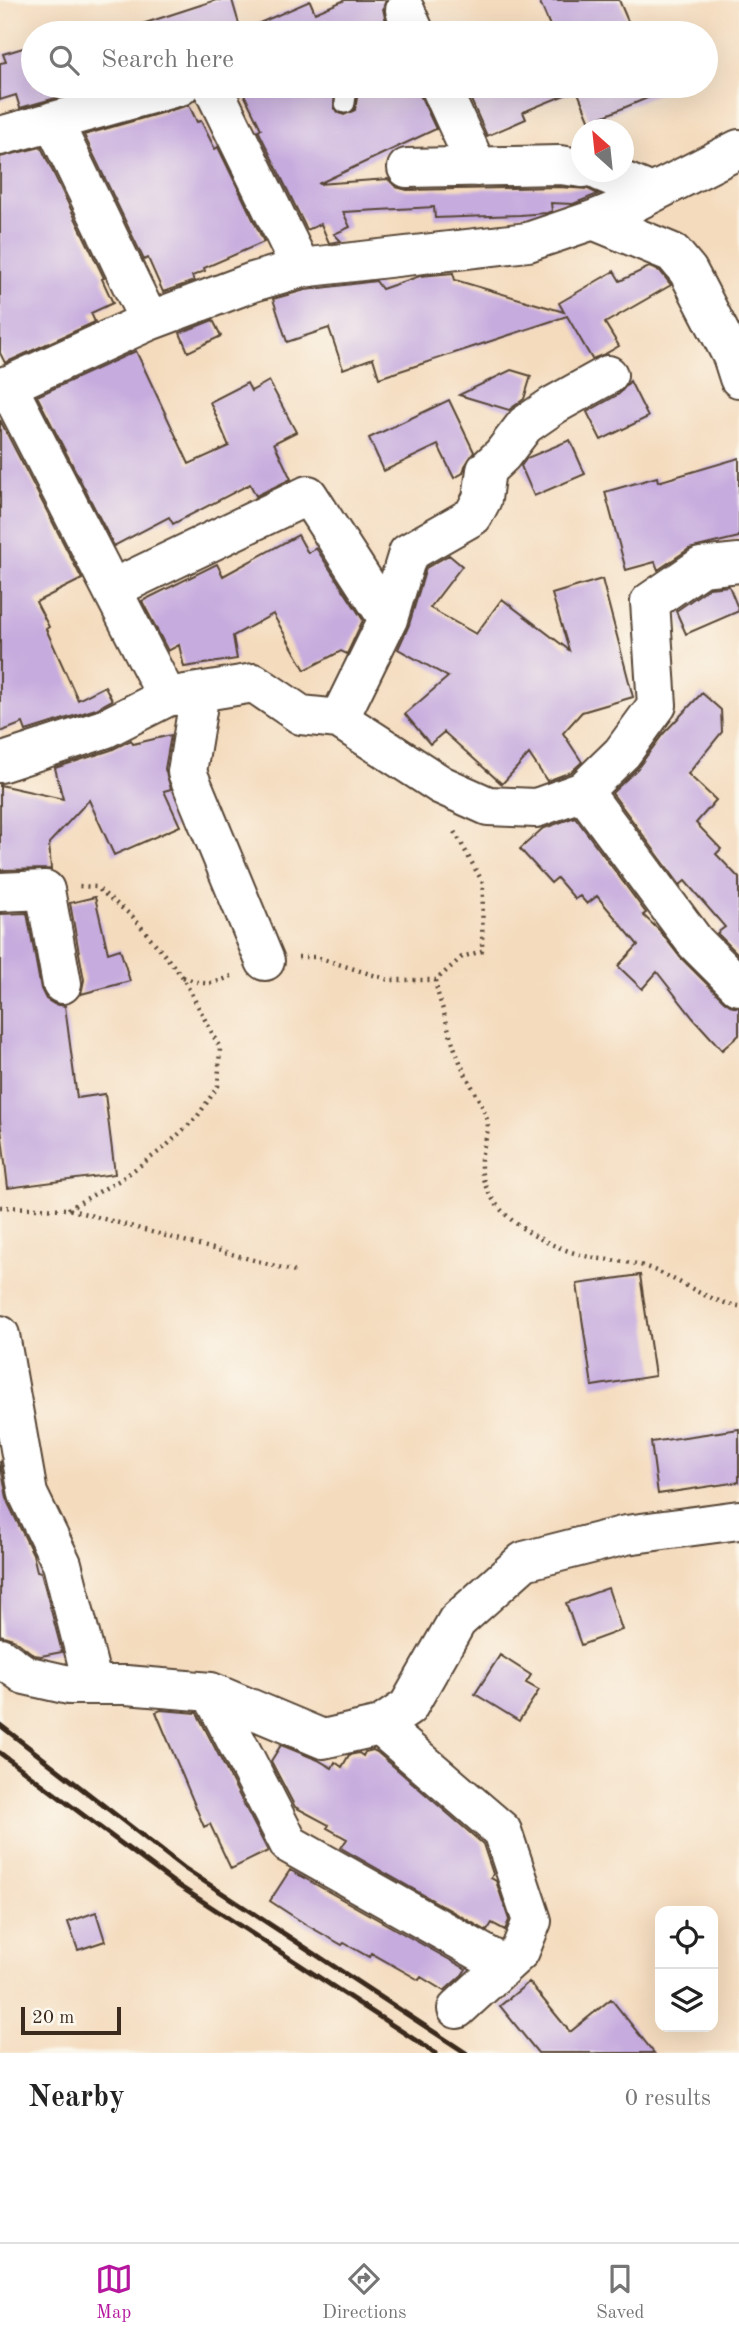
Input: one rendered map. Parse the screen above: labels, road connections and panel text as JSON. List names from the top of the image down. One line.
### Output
{"scale_bar":"20 m","north":"top left","page":{"search":"Search here","scale":"20 m","heading":["Nearby","0 results"],"nav":["Map","Directions","Saved"]}}
